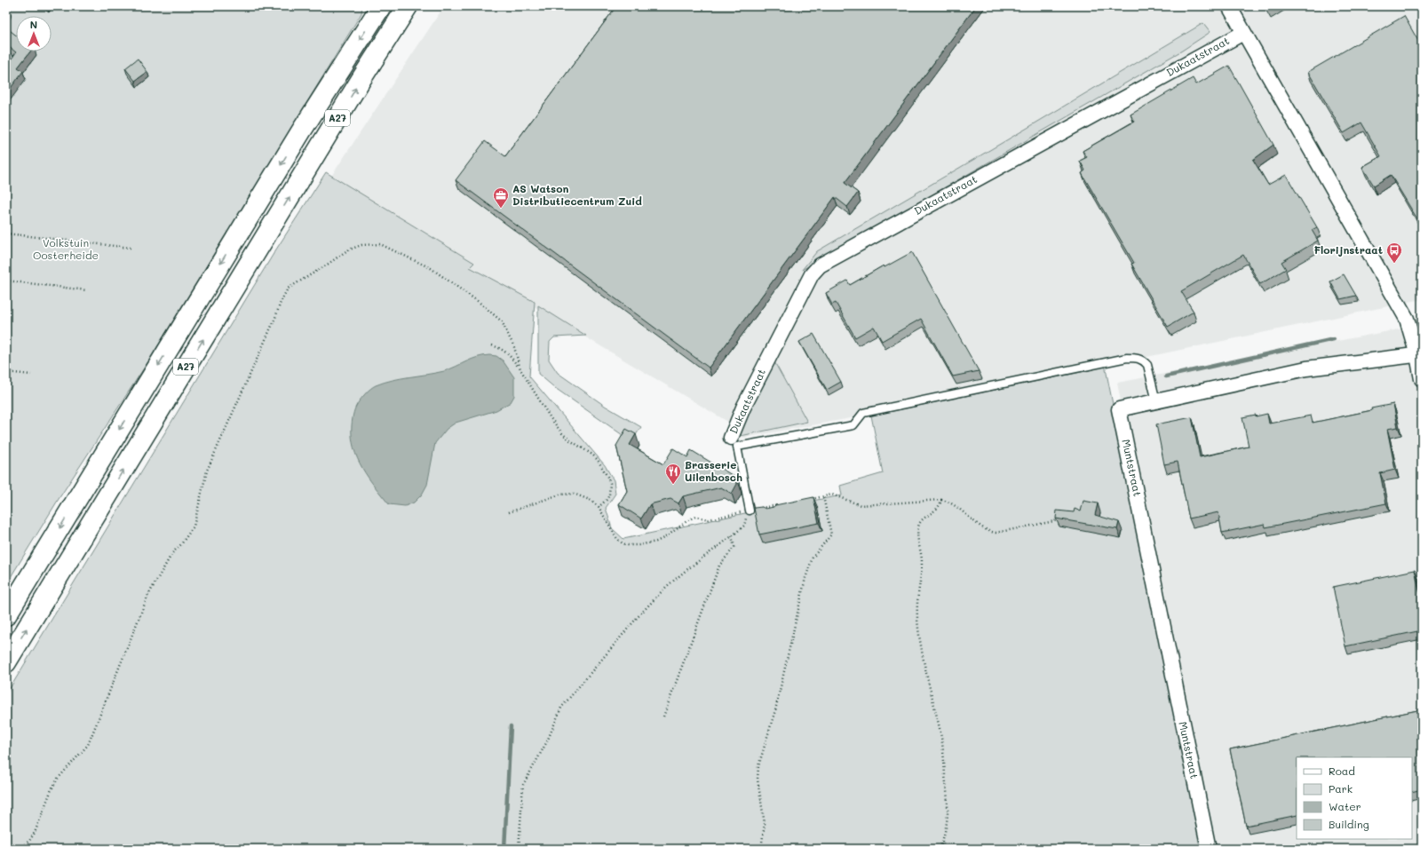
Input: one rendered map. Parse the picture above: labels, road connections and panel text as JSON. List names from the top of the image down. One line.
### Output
{"streets":{"highway":["A27"],"street":["Dukaatstraat","Muntstraat"]},"parks":["Volkstuin Oosterheide"],"places":{"office":["AS Watson Distributiecentrum Zuid"],"bus stop":["Florijnstraat"],"restaurant":["Brasserie Uilenbosch"]},"legend":["Road","Park","Water","Building"],"north":"top"}
